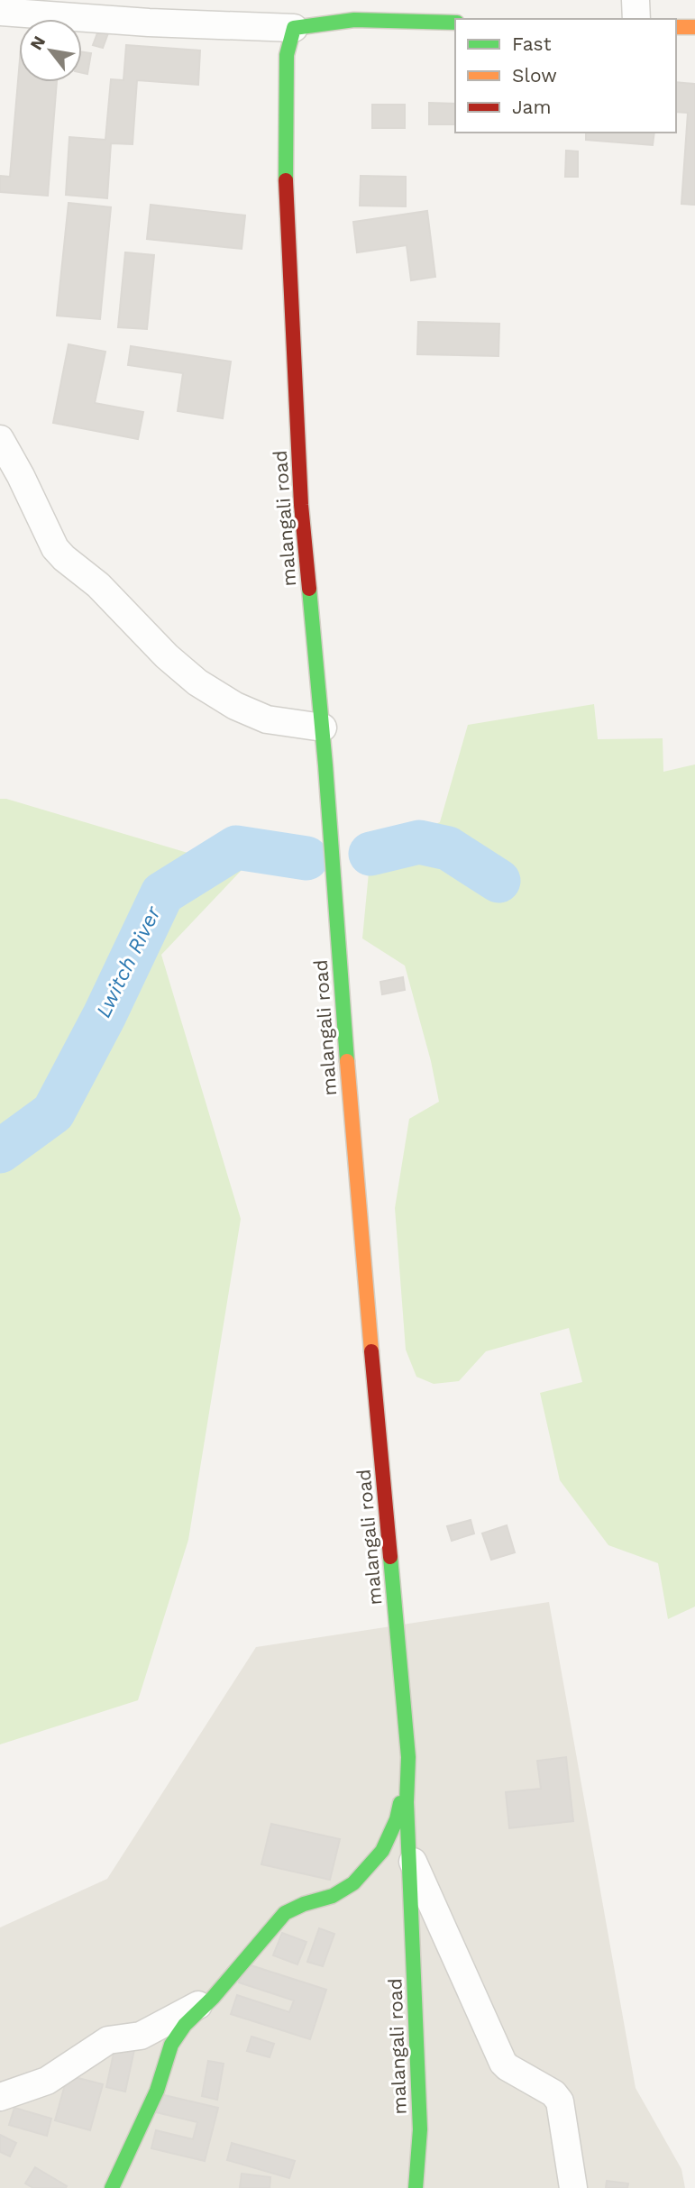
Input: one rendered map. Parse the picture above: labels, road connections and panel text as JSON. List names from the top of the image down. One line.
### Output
{"streets":{"street":["malangali road"]},"water":["Lwitch River"],"legend":["Fast","Slow","Jam"],"north":"top left"}
